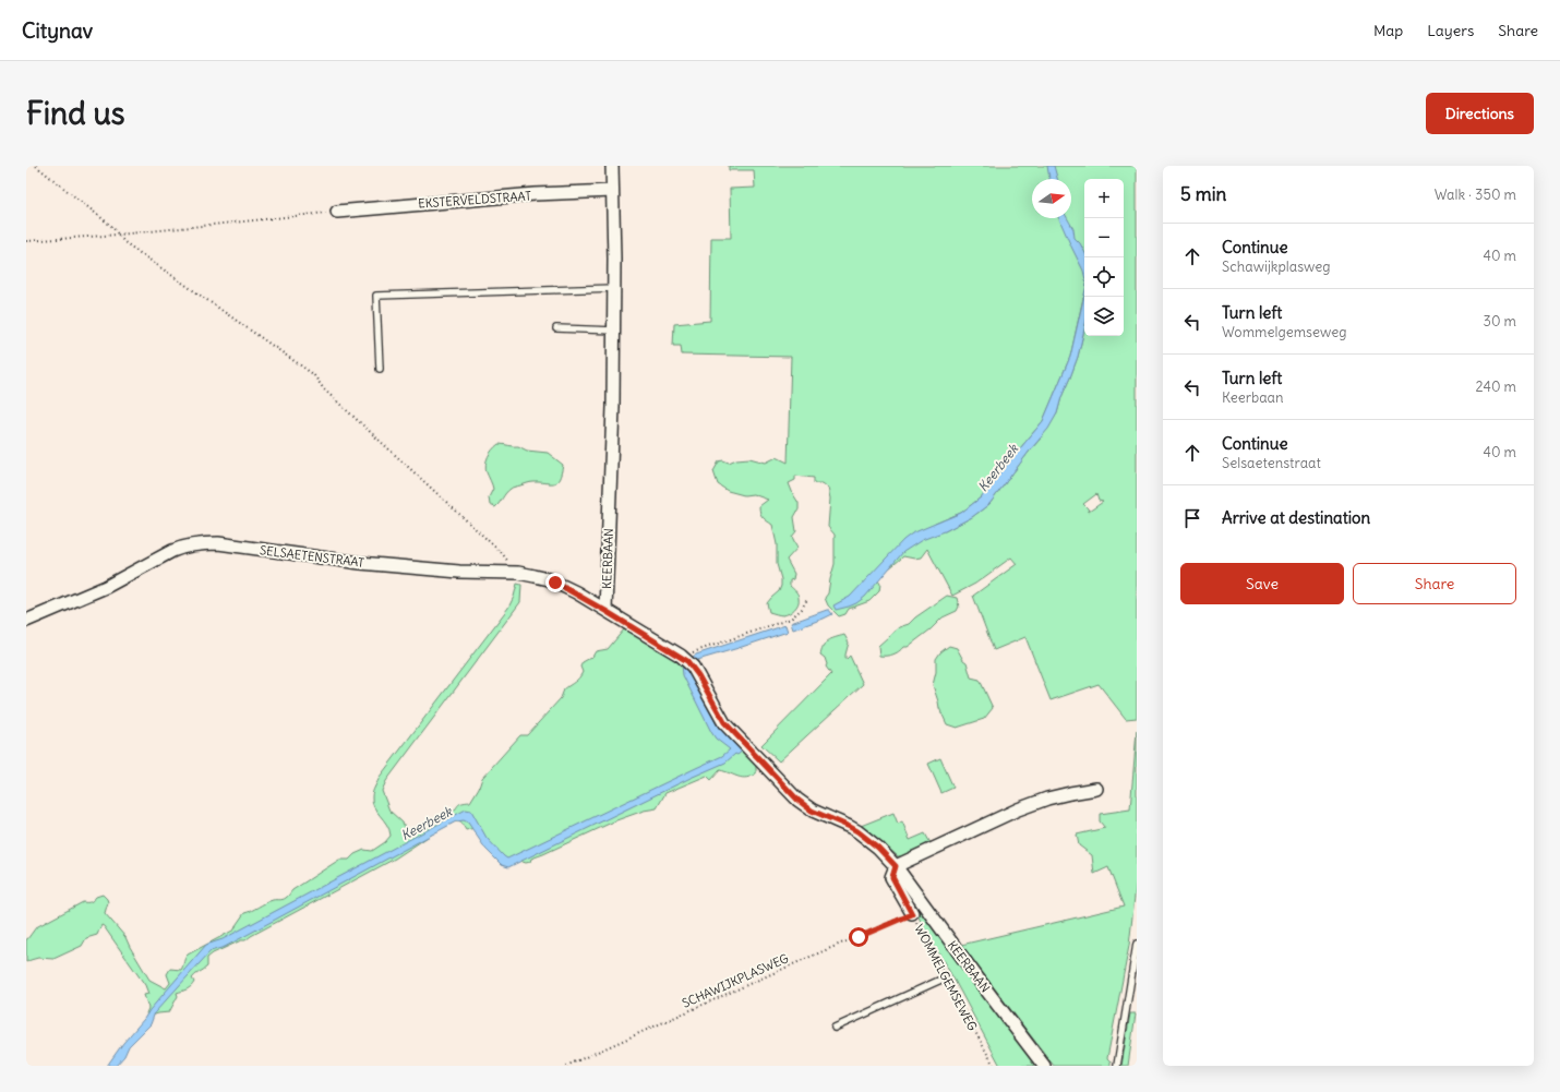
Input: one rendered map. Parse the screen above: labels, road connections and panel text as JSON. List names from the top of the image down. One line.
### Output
{"streets":{"street":["EKSTERVELDSTRAAT","SELSAETENSTRAAT","KEERBAAN","WOMMELGEMSEWEG"],"path":["SCHAWIJKPLASWEG"]},"crossings":[["EKSTERVELDSTRAAT","KEERBAAN"],["SELSAETENSTRAAT","KEERBAAN"],["KEERBAAN","WOMMELGEMSEWEG"],["WOMMELGEMSEWEG","SCHAWIJKPLASWEG"]],"water":["Keerbeek"],"north":"right","page":{"header":"Citynav","nav":["Map","Layers","Share"],"buttons":["Directions",["Save","Share"]],"title":"Find us","heading":["5 min","Walk · 350 m"],"map_buttons":["+","−"],"list":[["Continue","Schawijkplasweg","40 m"],["Turn left","Wommelgemseweg","30 m"],["Turn left","Keerbaan","240 m"],["Continue","Selsaetenstraat","40 m"],"Arrive at destination"]}}
